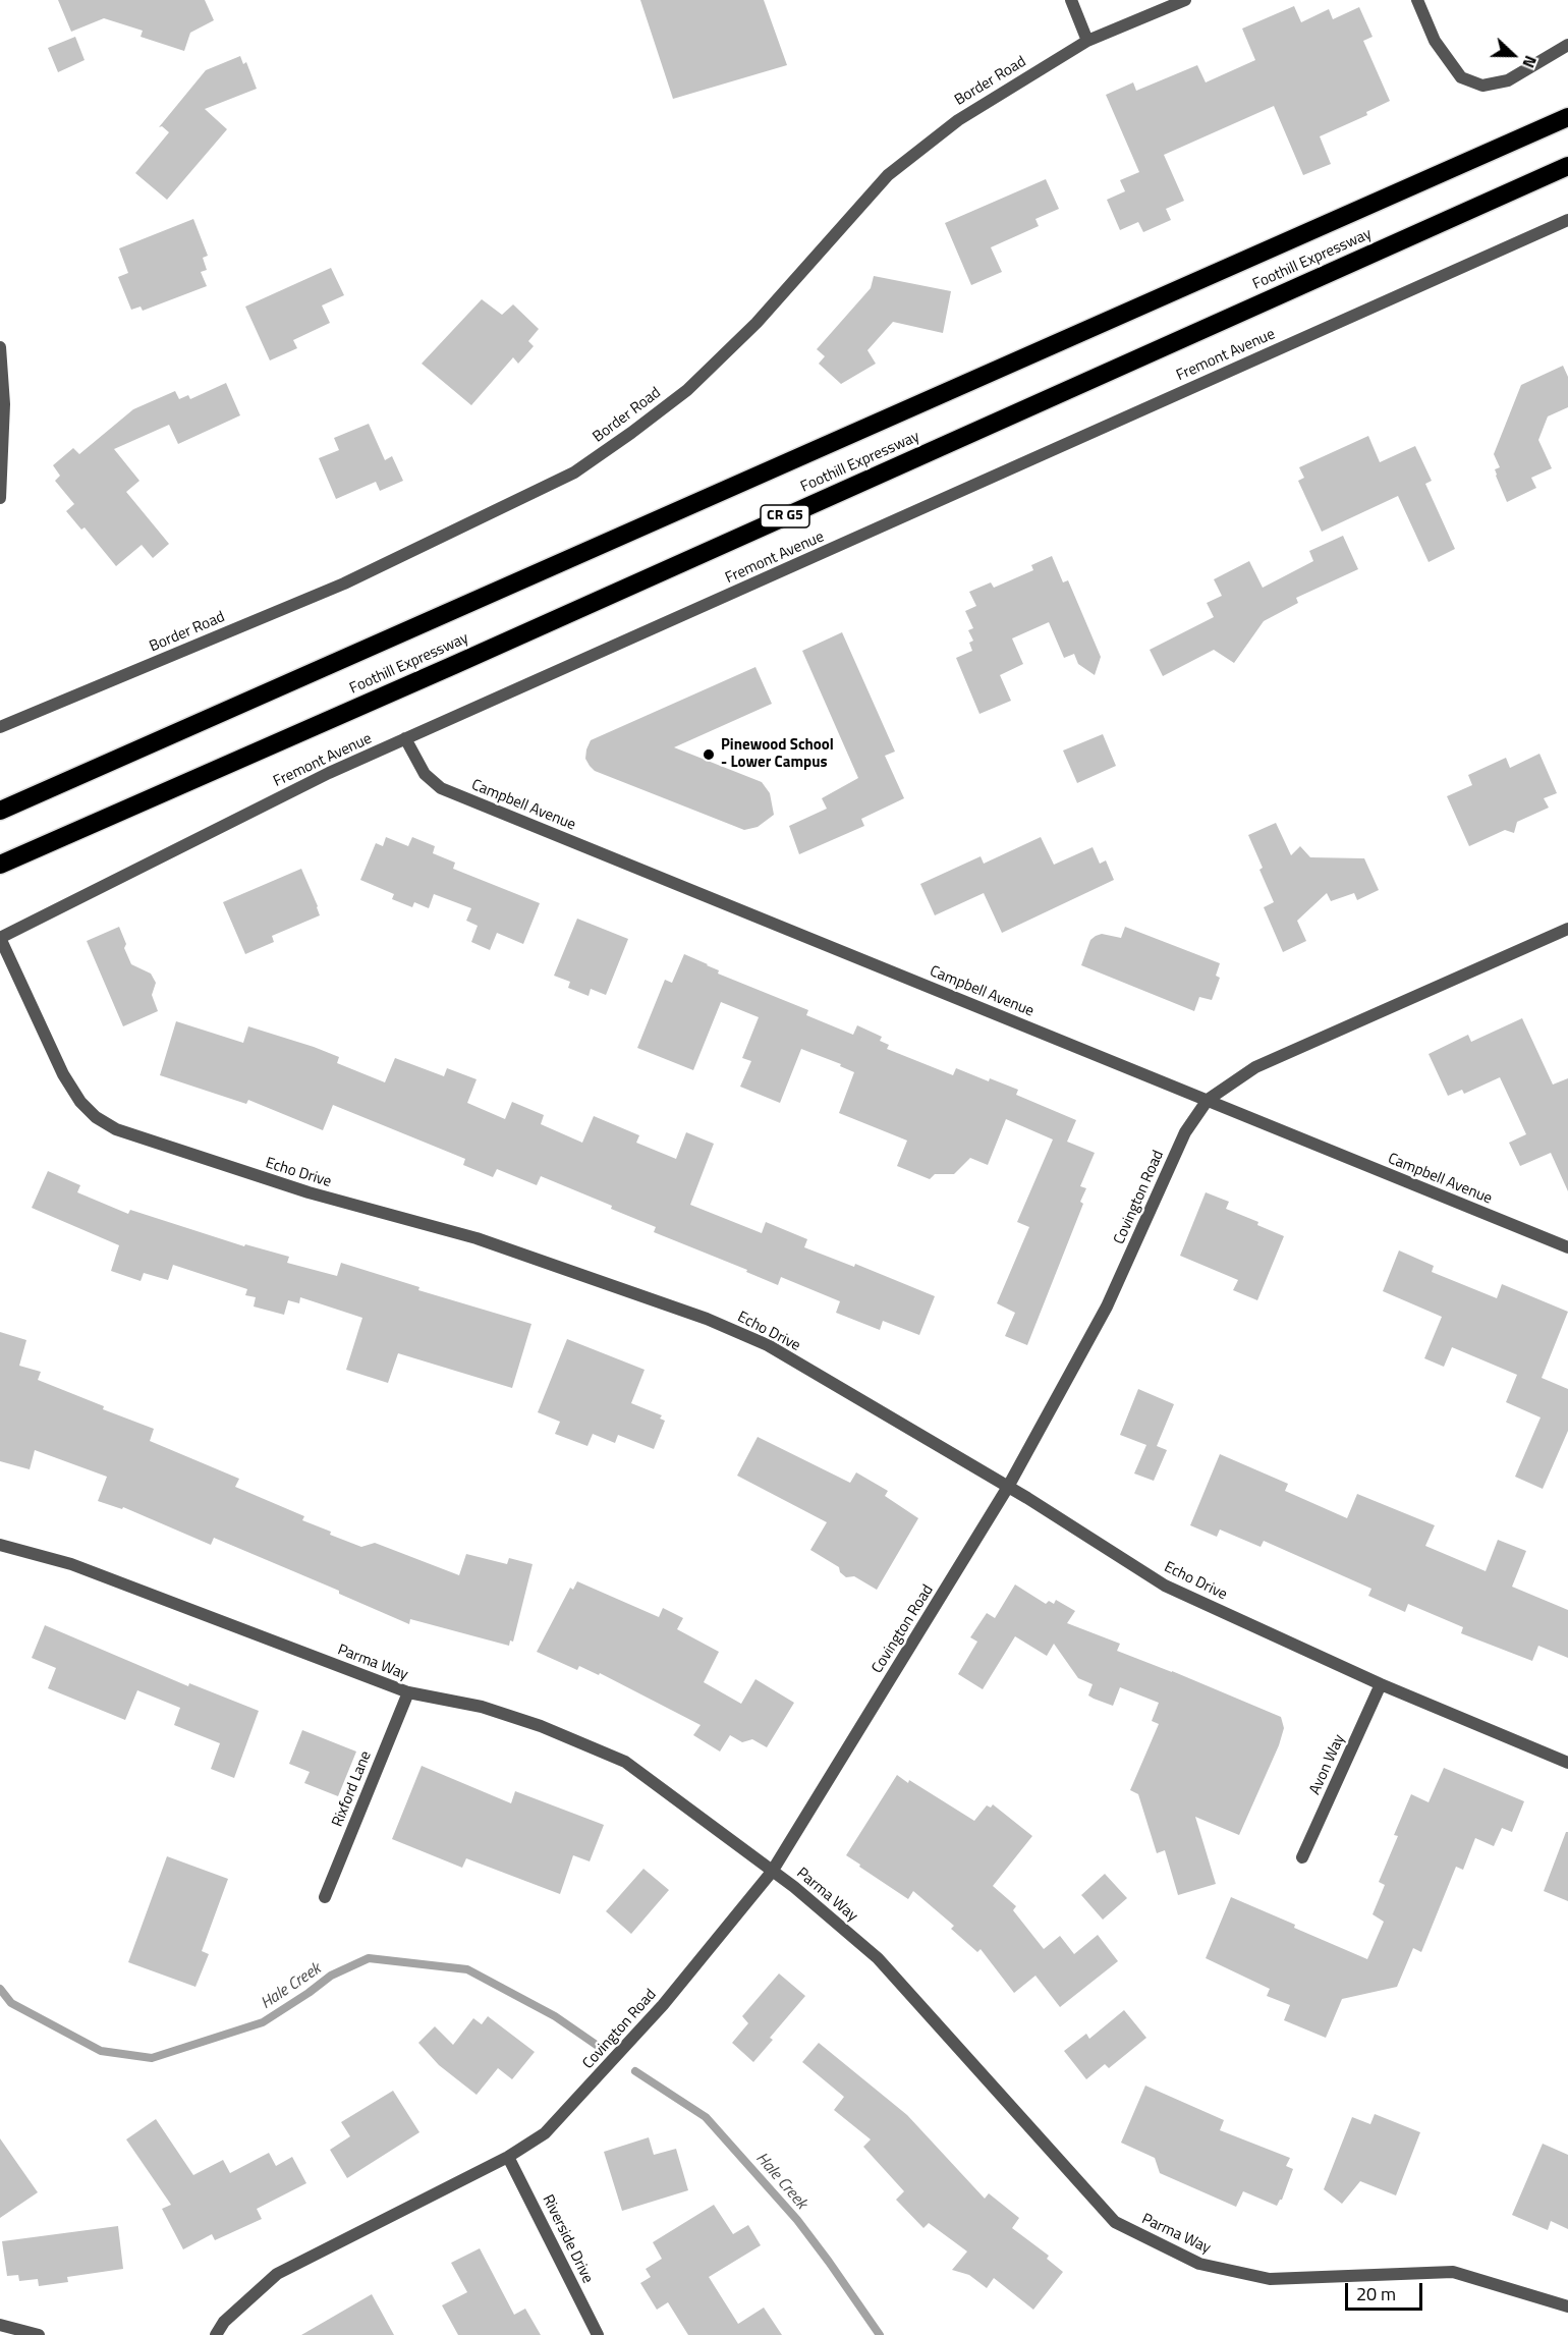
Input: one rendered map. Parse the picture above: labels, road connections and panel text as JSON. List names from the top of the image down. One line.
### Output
{"streets":{"highway":["Foothill Expressway","CR G5"],"street":["Border Road","Fremont Avenue","Campbell Avenue","Echo Drive","Covington Road","Parma Way","Avon Way","Rixford Lane","Riverside Drive"]},"crossings":[["Fremont Avenue","Campbell Avenue"],["Fremont Avenue","Echo Drive"],["Campbell Avenue","Covington Road"],["Echo Drive","Covington Road"],["Echo Drive","Avon Way"],["Covington Road","Parma Way"],["Covington Road","Riverside Drive"],["Parma Way","Rixford Lane"]],"water":["Hale Creek"],"places":["Pinewood School - Lower Campus"],"scale_bar":"20 m","north":"right"}
